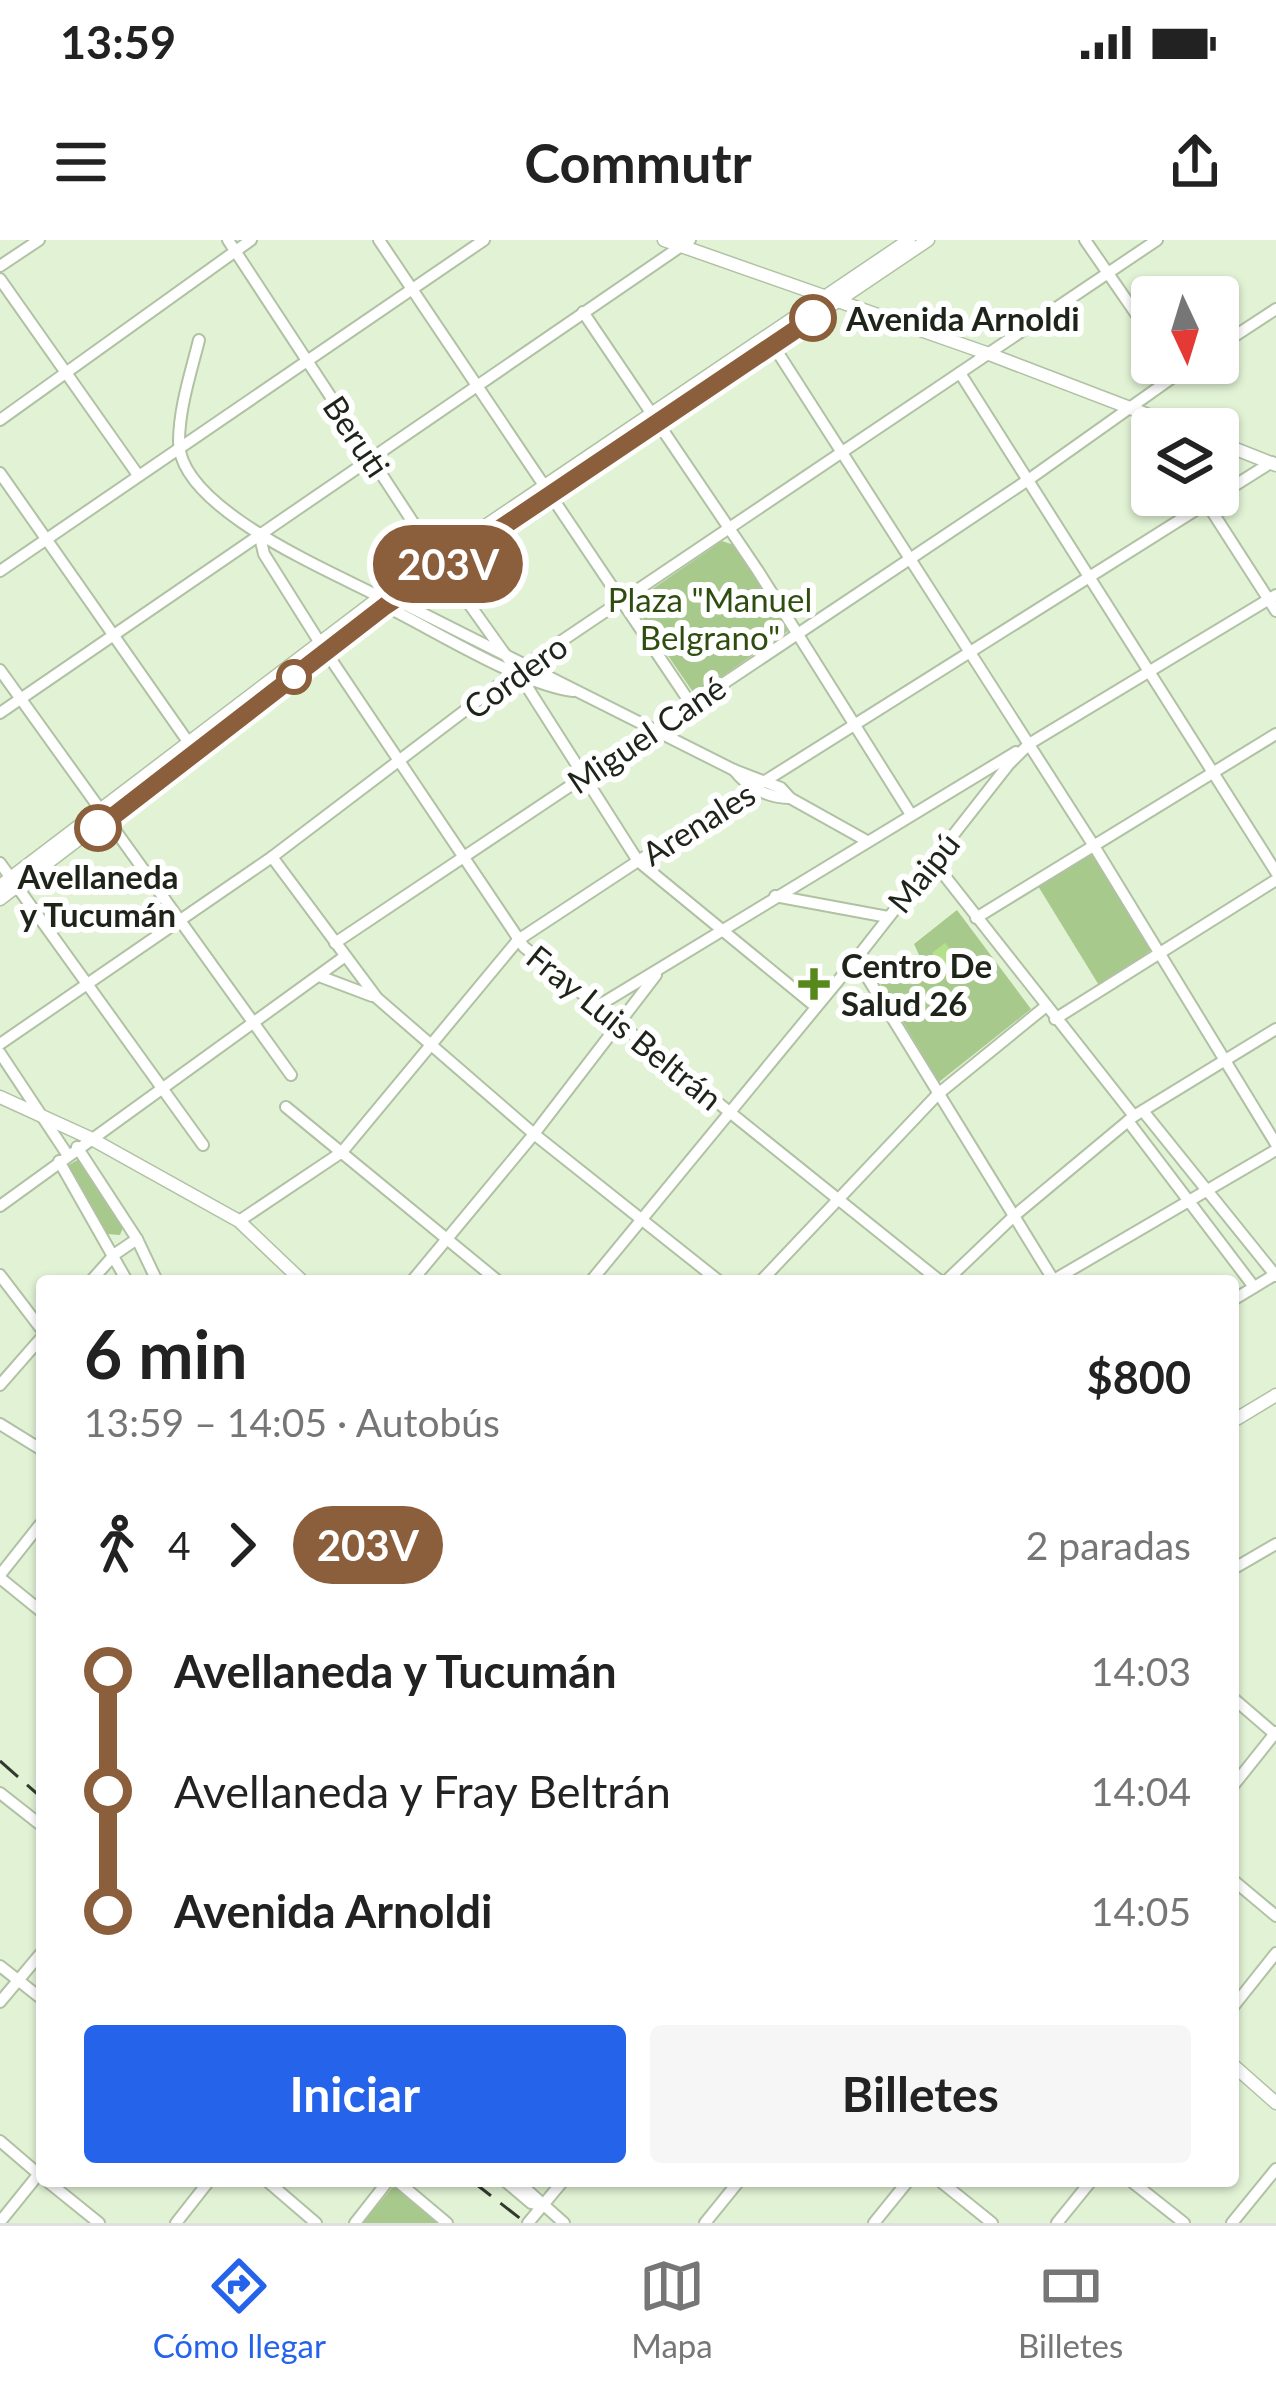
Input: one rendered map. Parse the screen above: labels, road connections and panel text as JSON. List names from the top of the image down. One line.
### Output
{"streets":{"street":["Beruti","Cordero","Miguel Cané","Arenales","Maipú","Fray Luis Beltrán"]},"crossings":[["Beruti","Cordero"],["Beruti","Miguel Cané"],["Beruti","Arenales"],["Beruti","Maipú"],["Cordero","Fray Luis Beltrán"],["Miguel Cané","Fray Luis Beltrán"],["Arenales","Fray Luis Beltrán"],["Maipú","Fray Luis Beltrán"]],"parks":["Plaza \"Manuel Belgrano\""],"places":{"other":["Avenida Arnoldi","Avellaneda y Tucumán"],"health":["Centro De Salud 26"]},"lines":["bus line 203V"],"north":"bottom","page":{"status":"13:59","header":"Commutr","on_map":"203V","heading":["6 min","13:59 – 14:05 · Autobús","$800"],"legs":["4","203V","2 paradas"],"list":[{"name":"Avellaneda y Tucumán","value":"14:03"},{"name":"Avellaneda y Fray Beltrán","value":"14:04"},{"name":"Avenida Arnoldi","value":"14:05"}],"buttons":["Iniciar","Billetes"],"tabs":["Cómo llegar","Mapa","Billetes"]}}
